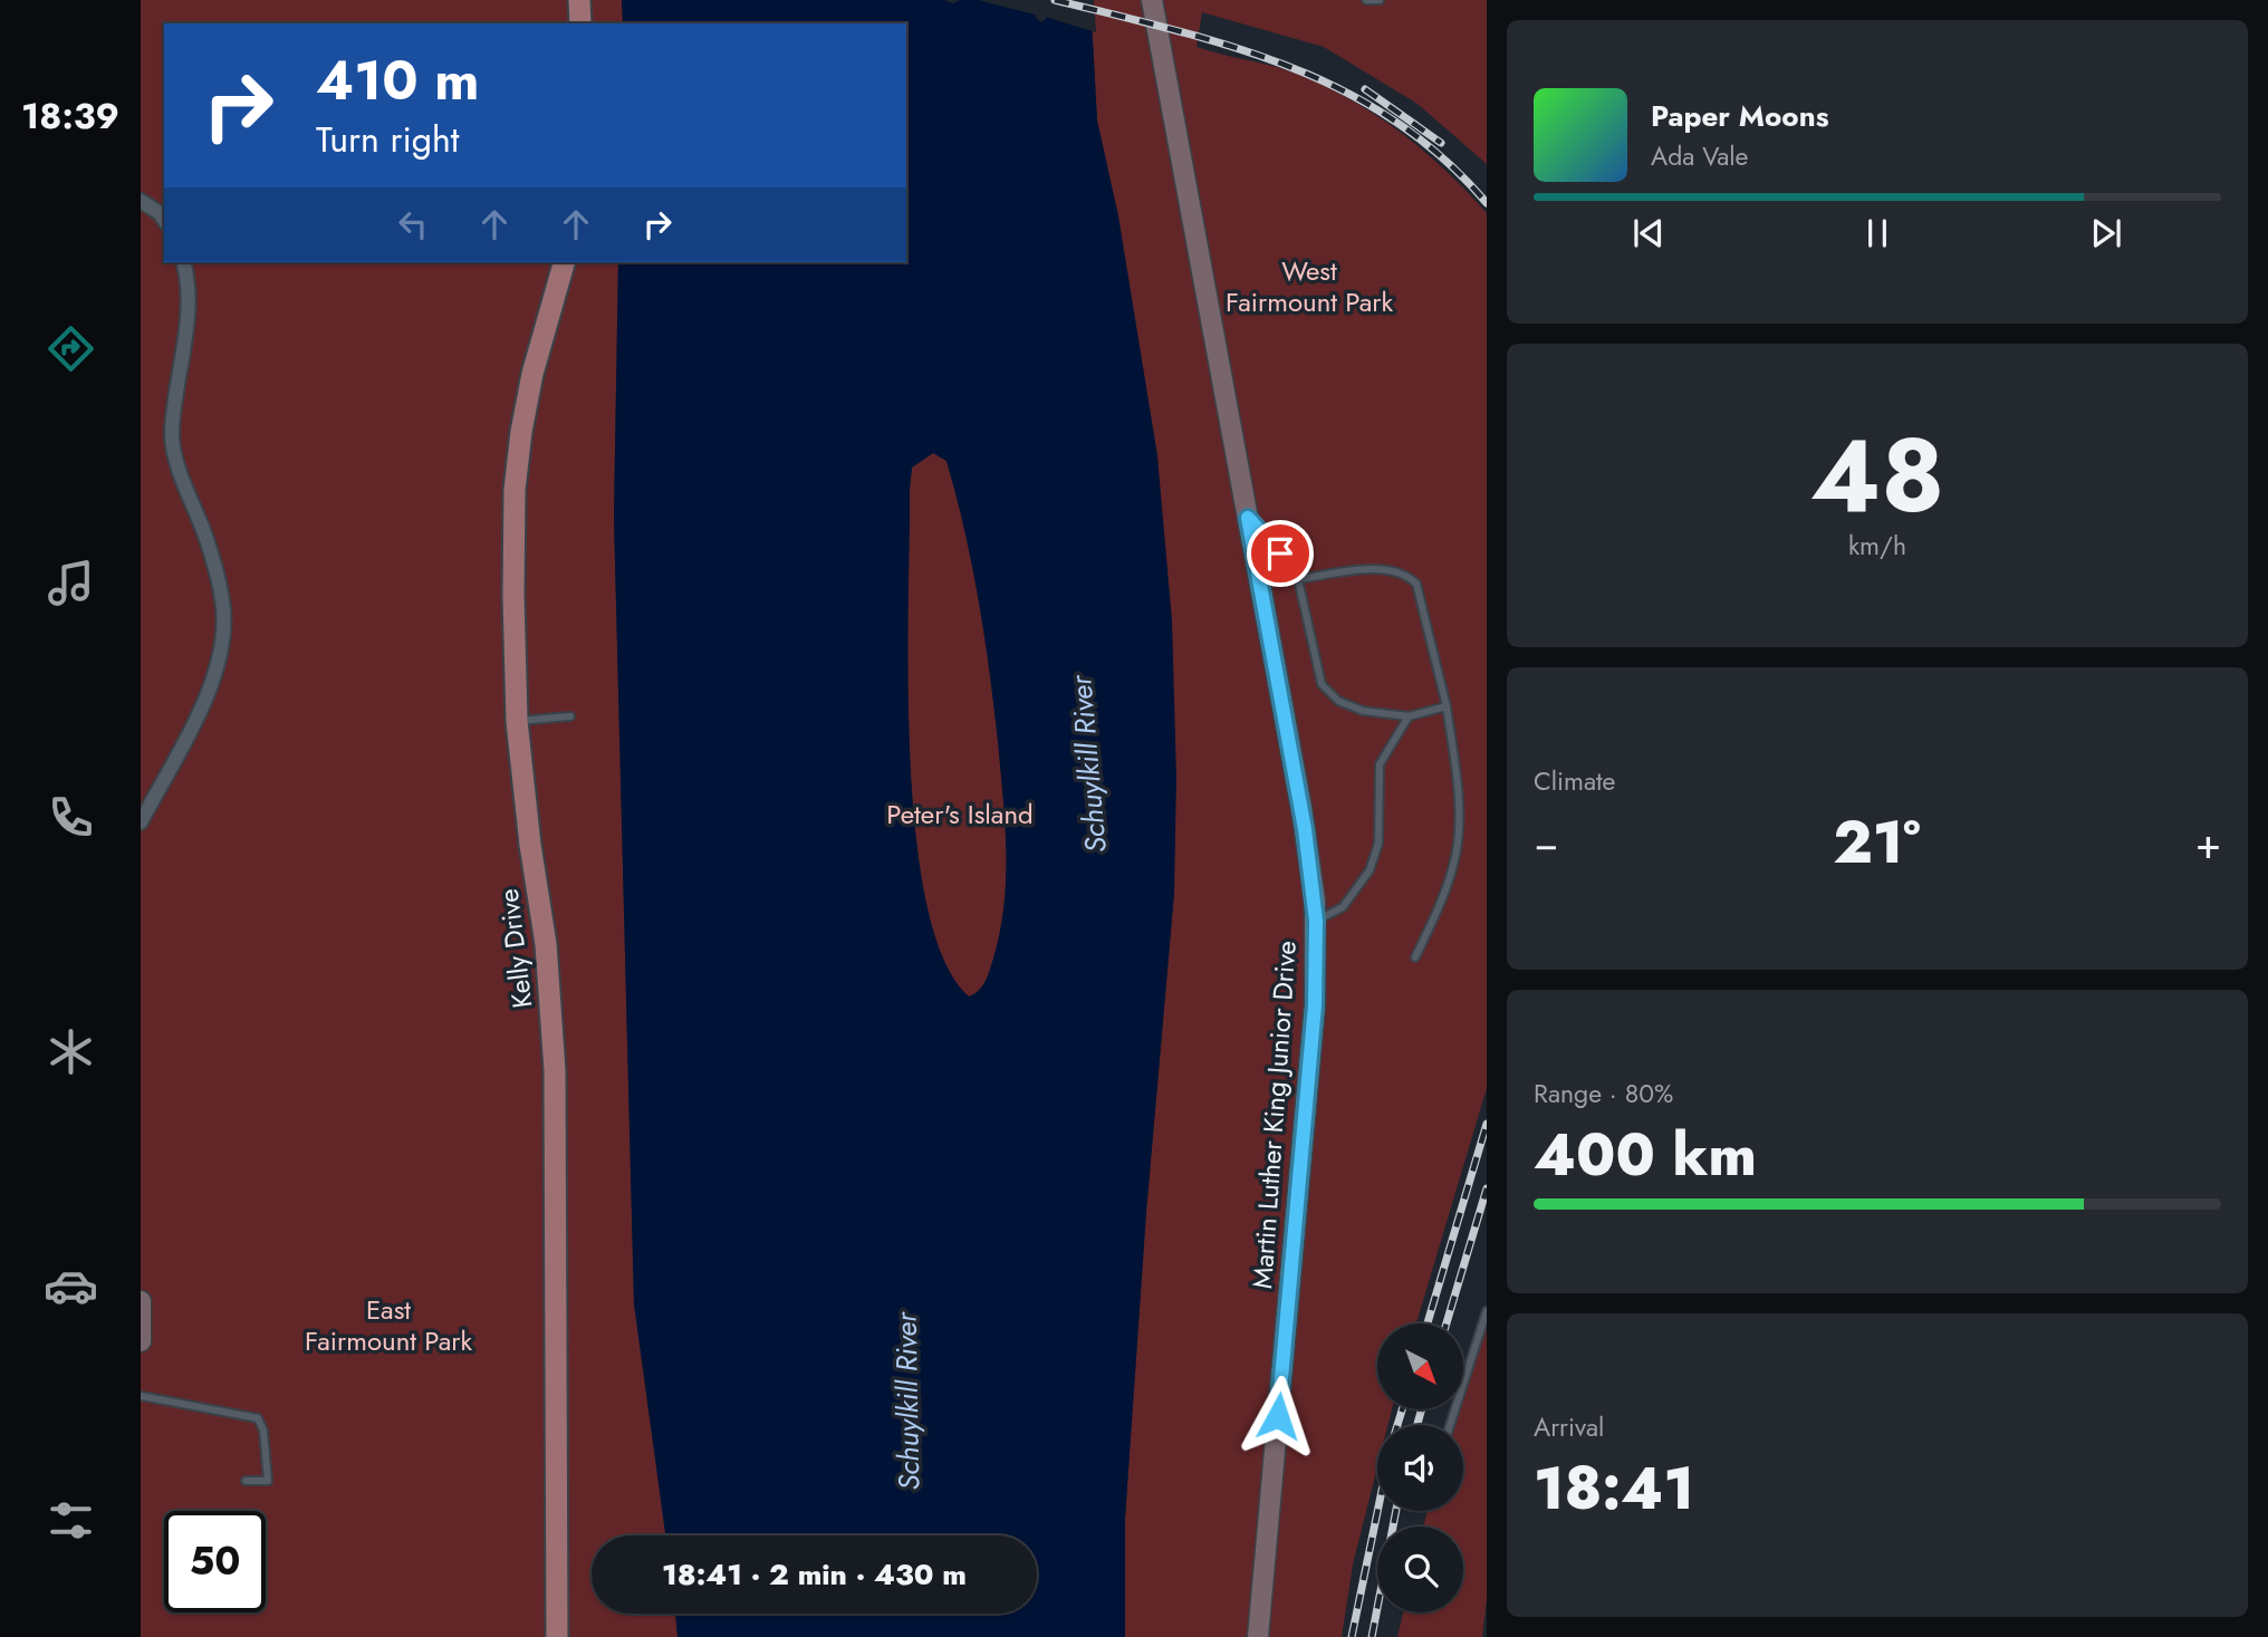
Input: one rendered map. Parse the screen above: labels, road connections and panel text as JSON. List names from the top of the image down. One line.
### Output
{"streets":{"main road":["Kelly Drive","Martin Luther King Junior Drive"]},"water":["Schuylkill River"],"parks":["West Fairmount Park","Peter's Island","East Fairmount Park"],"north":"bottom right","page":{"tabs":"18:39","turn":["410 m","Turn right"],"song":["Paper Moons","Ada Vale"],"tile":[["48","km/h"],"Climate",["Range · 80%","400 km"],["Arrival","18:41"]],"heat":["−","21°","+"],"limit":"50","trip":"18:41 · 2 min · 430 m"}}
